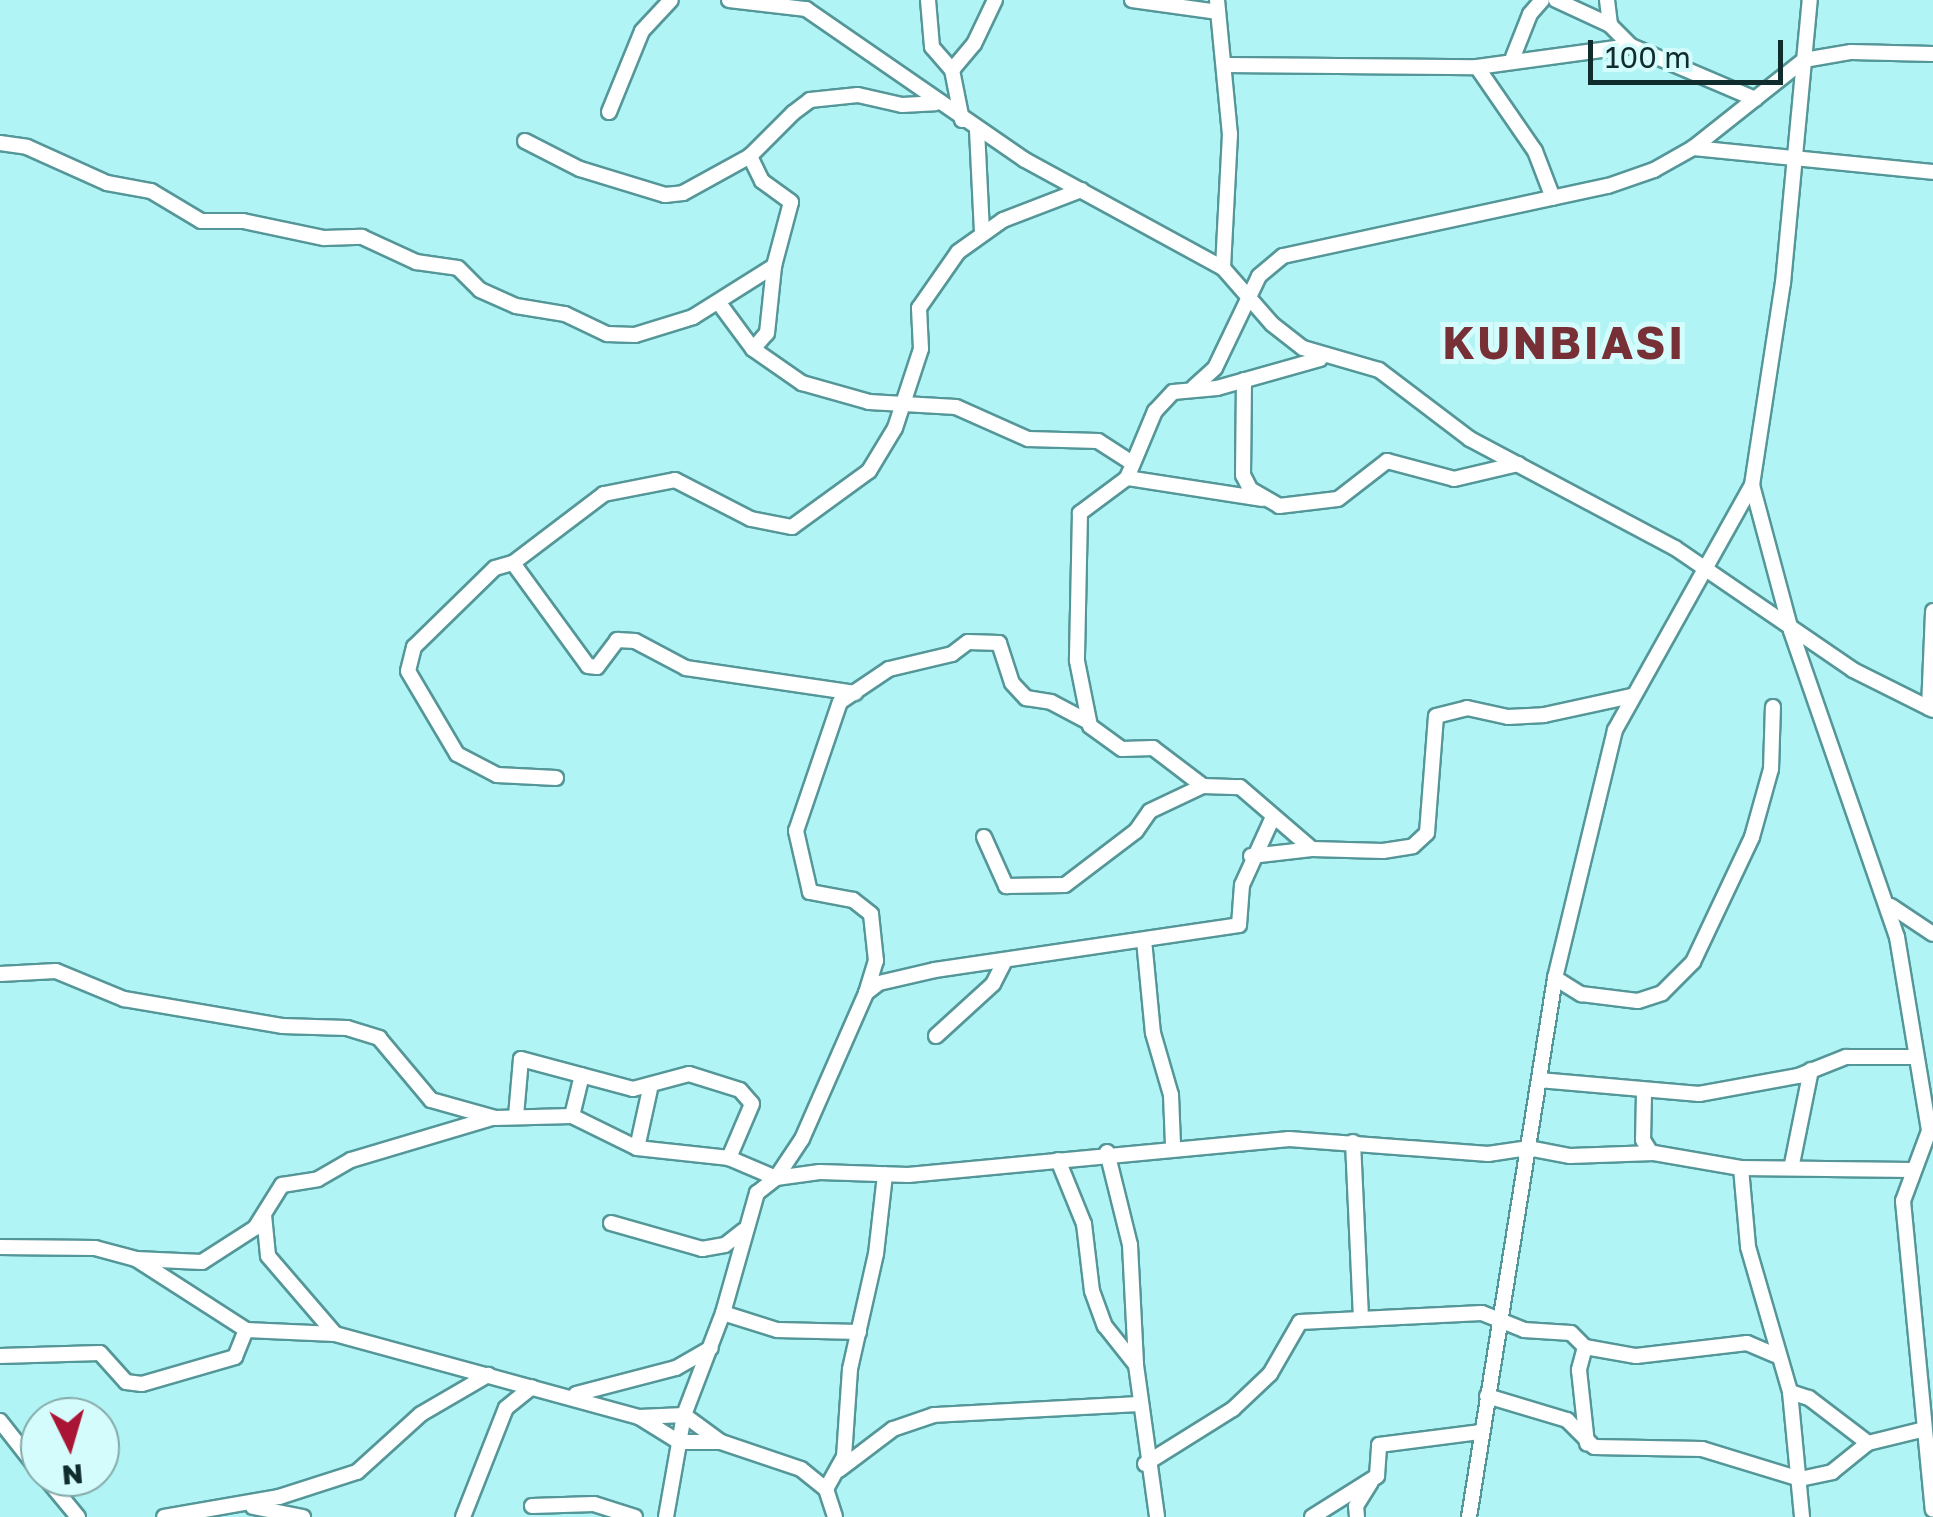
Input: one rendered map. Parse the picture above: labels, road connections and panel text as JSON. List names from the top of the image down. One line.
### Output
{"districts":["KUNBIASI"],"scale_bar":"100 m","north":"bottom"}
